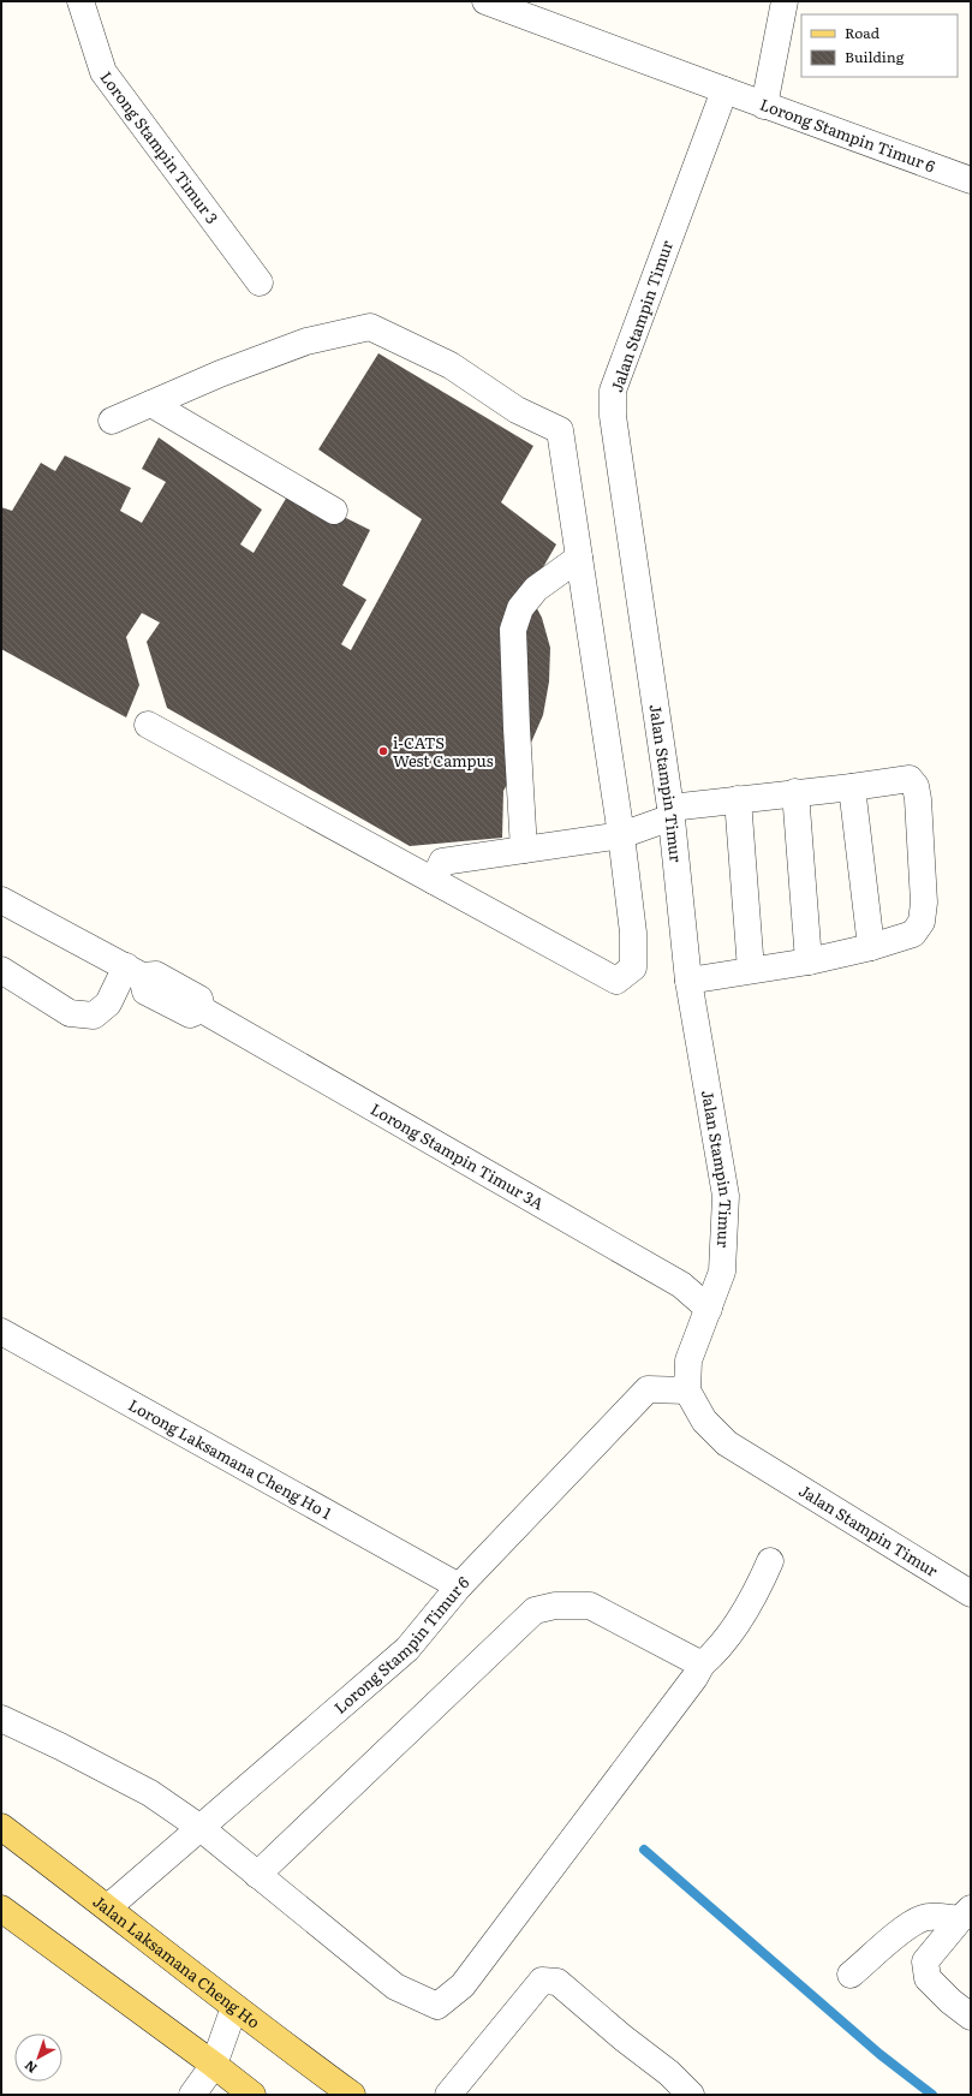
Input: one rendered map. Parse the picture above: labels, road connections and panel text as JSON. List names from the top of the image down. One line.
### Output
{"streets":{"main road":["Jalan Laksamana Cheng Ho"],"street":["Lorong Stampin Timur 6","Lorong Stampin Timur 3","Jalan Stampin Timur","Lorong Stampin Timur 3A","Lorong Laksamana Cheng Ho 1"]},"crossings":[["Lorong Stampin Timur 6","Jalan Stampin Timur"],["Lorong Stampin Timur 6","Lorong Laksamana Cheng Ho 1"],["Lorong Stampin Timur 6","Jalan Laksamana Cheng Ho"],["Jalan Stampin Timur","Lorong Stampin Timur 3A"]],"places":["i-CATS West Campus"],"legend":["Road","Building"],"north":"bottom left"}
